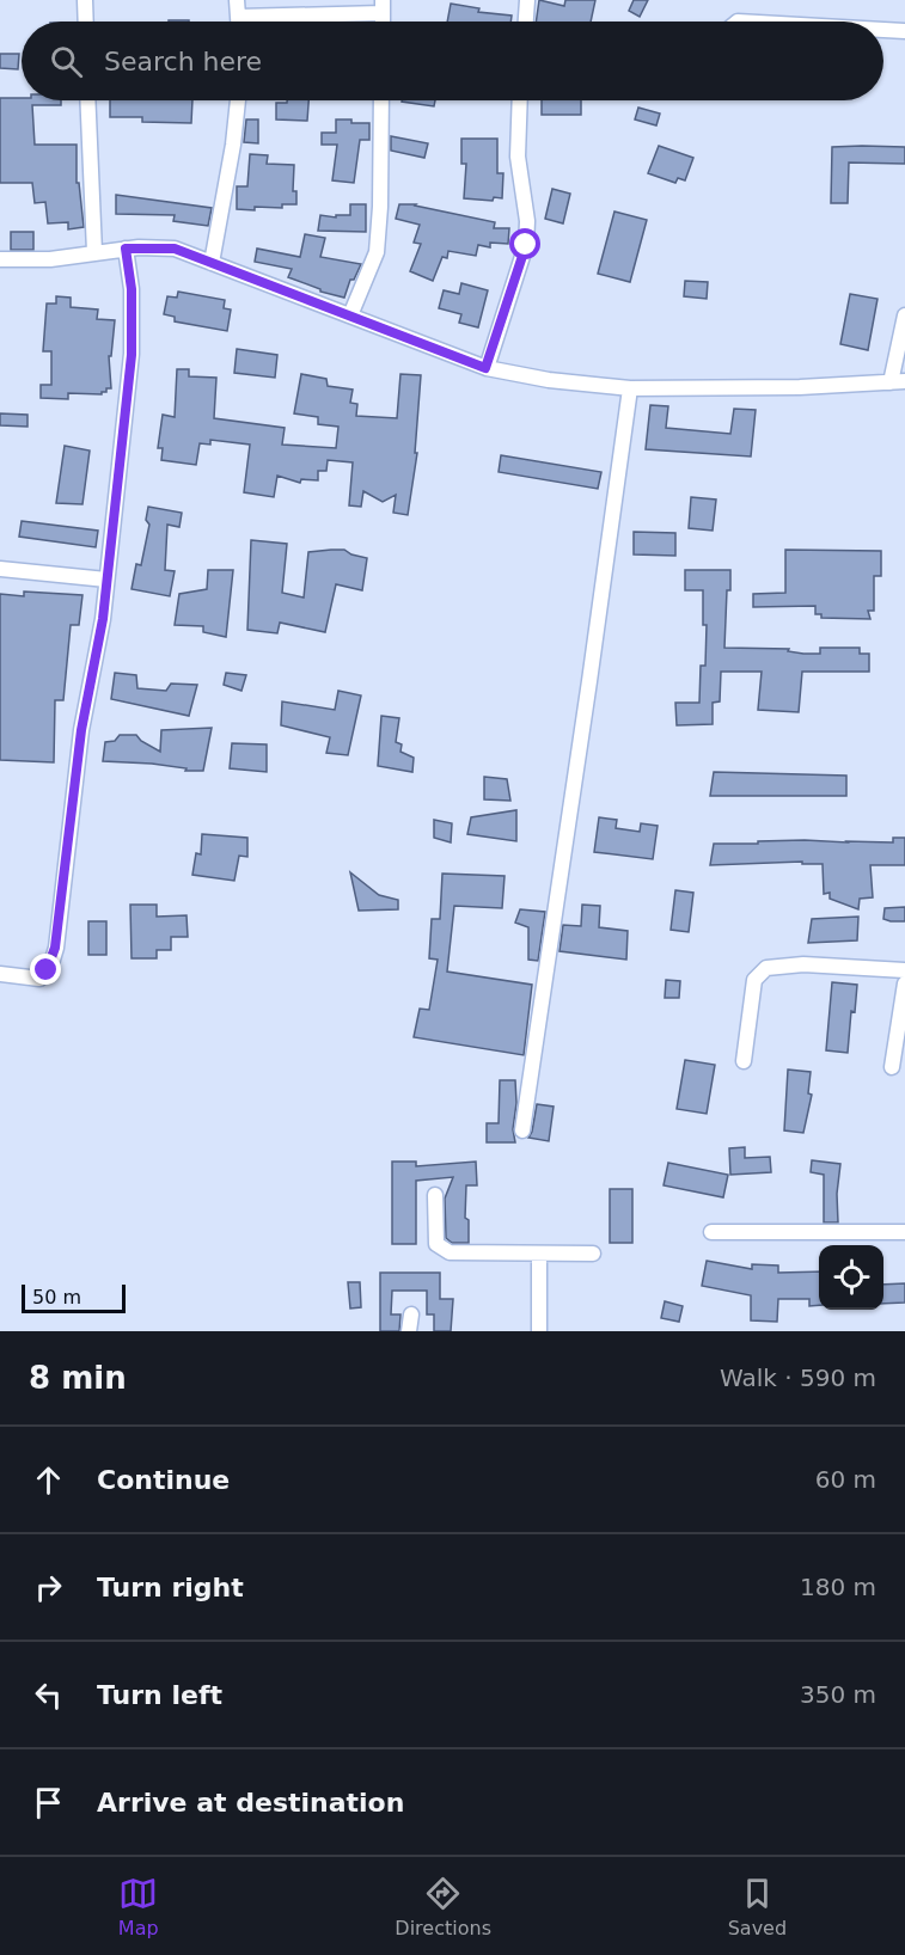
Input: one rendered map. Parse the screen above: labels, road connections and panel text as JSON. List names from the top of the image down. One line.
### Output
{"scale_bar":"50 m","page":{"search":"Search here","scale":"50 m","heading":["8 min","Walk · 590 m"],"list":[["Continue","60 m"],["Turn right","180 m"],["Turn left","350 m"],"Arrive at destination"],"nav":["Map","Directions","Saved"]}}
